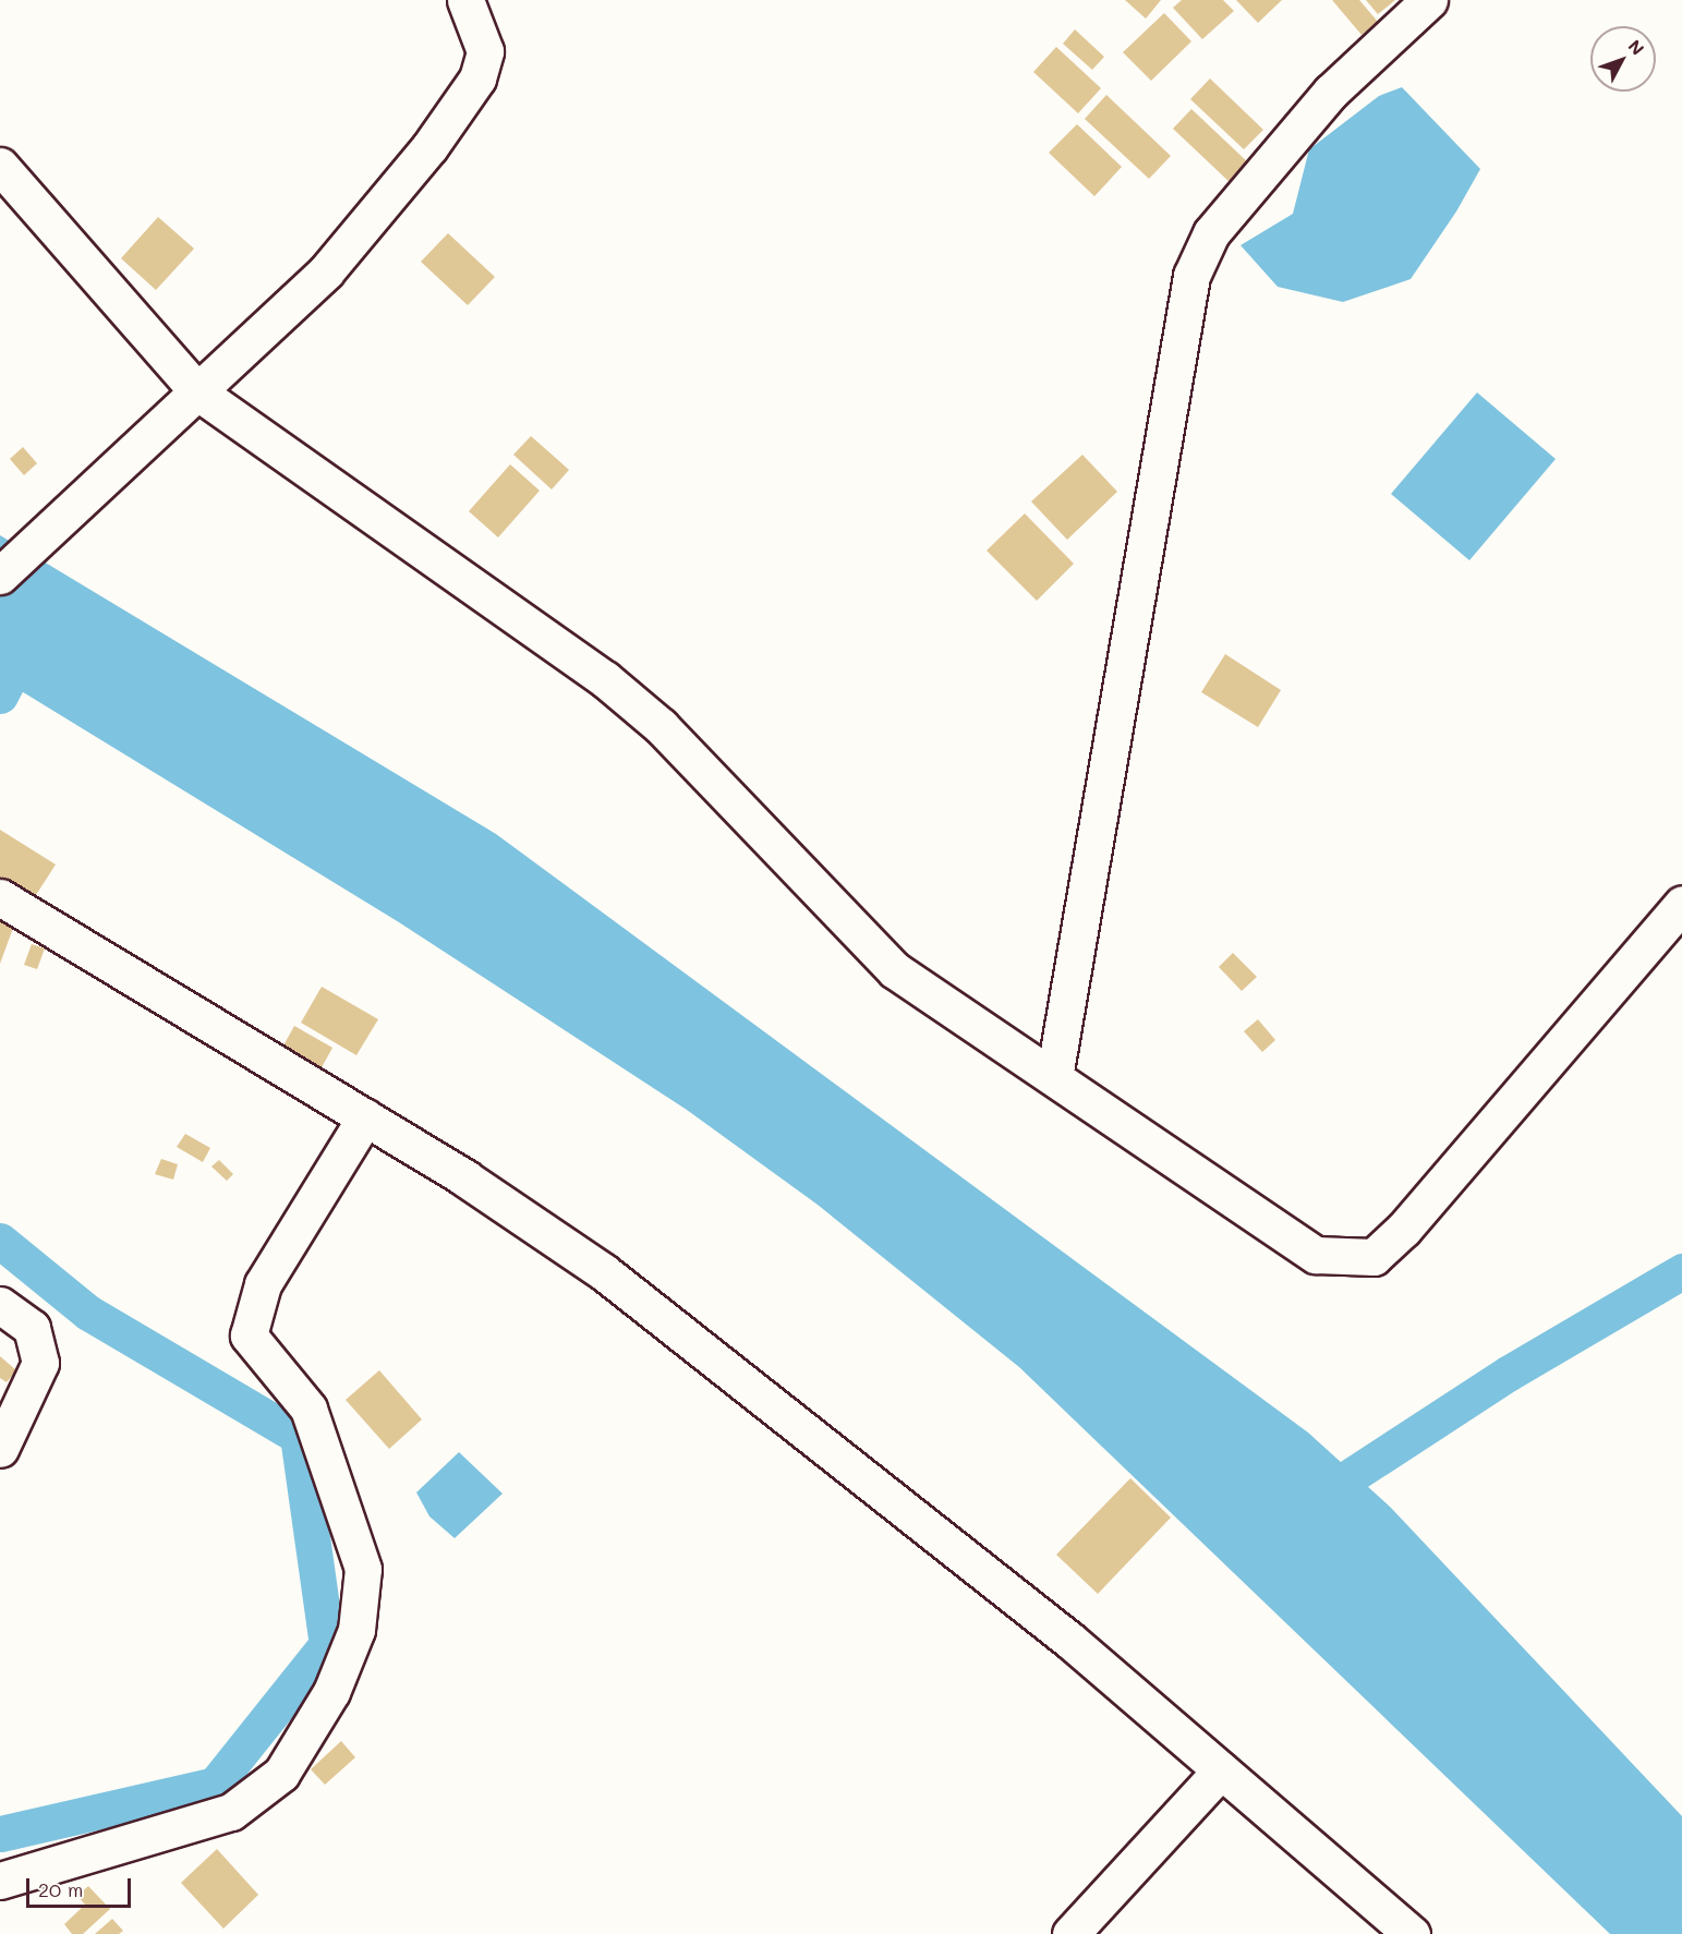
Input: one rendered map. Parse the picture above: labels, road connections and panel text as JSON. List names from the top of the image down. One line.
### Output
{"scale_bar":"20 m","north":"top right"}
